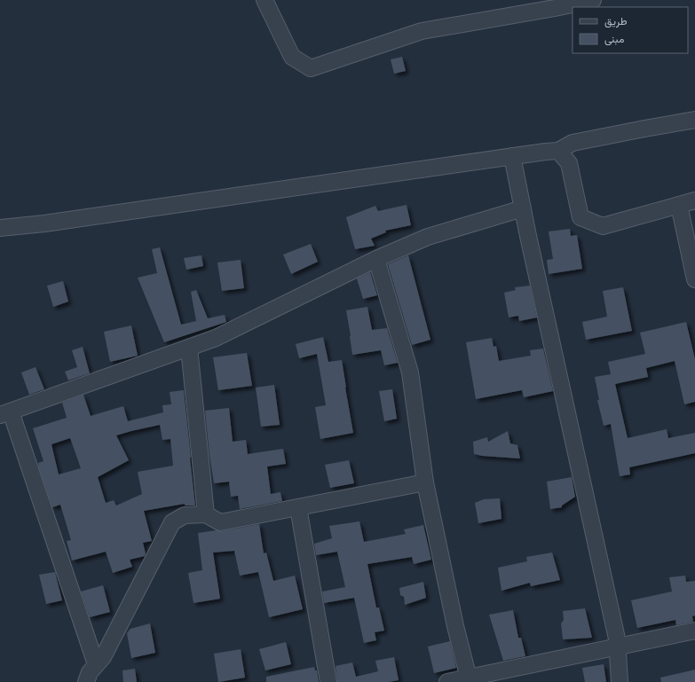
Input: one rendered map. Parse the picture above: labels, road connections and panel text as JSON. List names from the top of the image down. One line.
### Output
{"legend":["طريق","مبنى"]}
